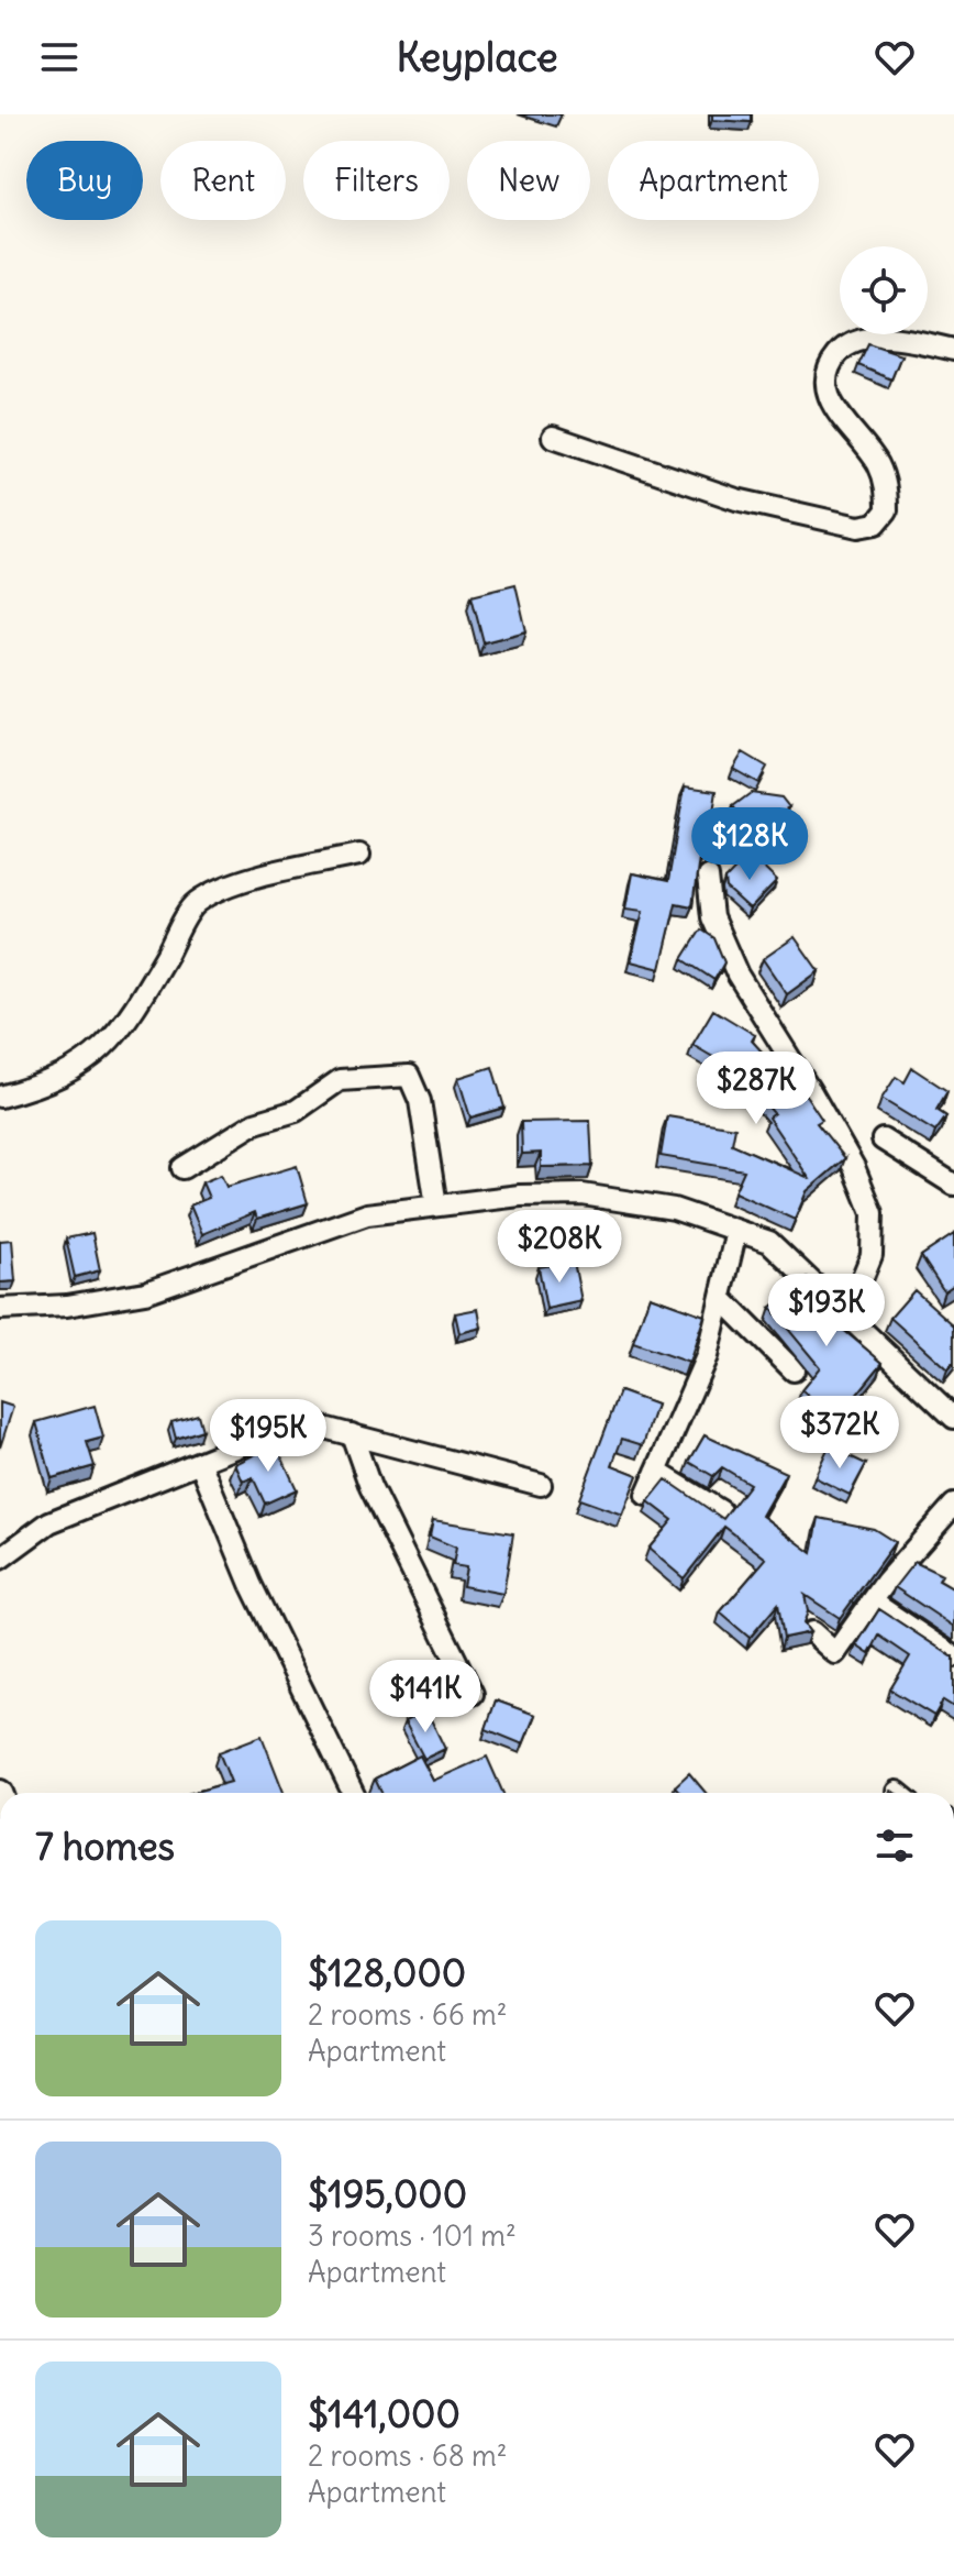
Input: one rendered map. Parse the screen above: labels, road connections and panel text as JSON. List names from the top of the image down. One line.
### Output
{"page":{"header":"Keyplace","chip":["Buy","Rent","Filters","New","Apartment"],"price":["$128K","$287K","$208K","$193K","$372K","$195K","$141K"],"heading":"7 homes","list":[{"name":"$128,000","note":"2 rooms · 66 m² · Apartment"},{"name":"$195,000","note":"3 rooms · 101 m² · Apartment"},{"name":"$141,000","note":"2 rooms · 68 m² · Apartment"}]}}
